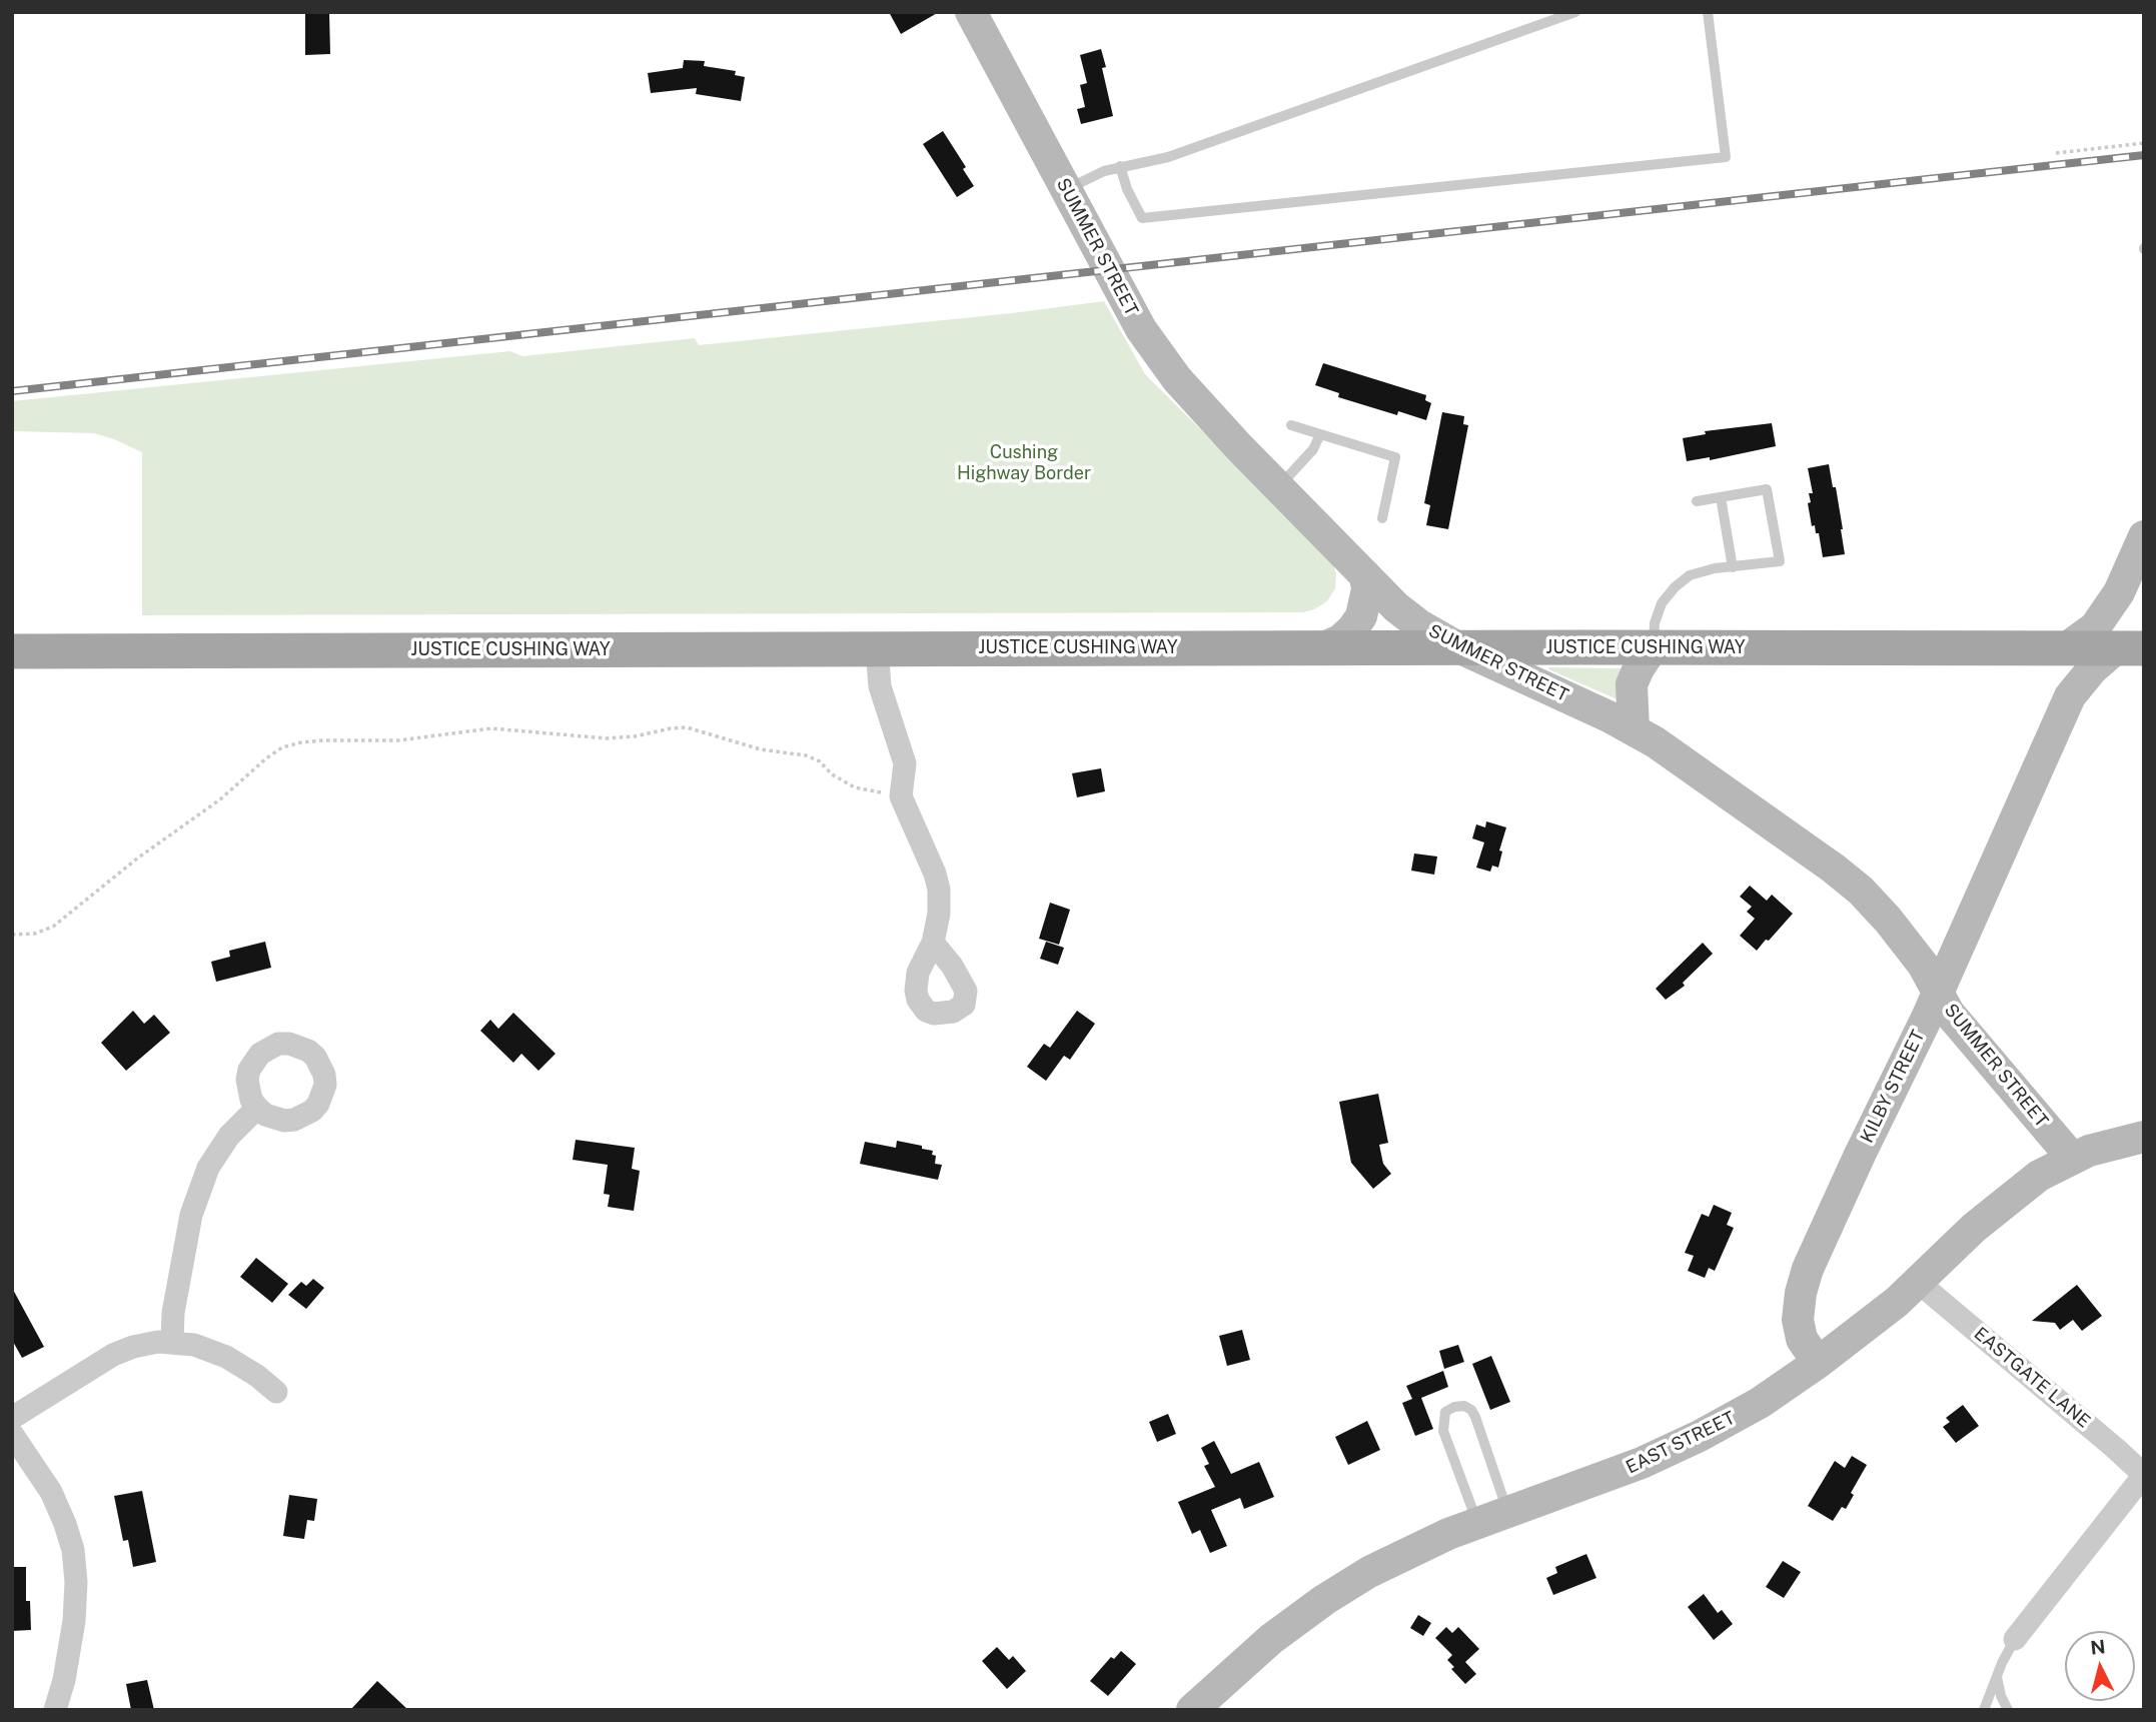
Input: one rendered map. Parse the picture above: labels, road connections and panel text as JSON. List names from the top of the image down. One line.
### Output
{"streets":{"main road":["SUMMER STREET","JUSTICE CUSHING WAY","KILBY STREET","EAST STREET"],"street":["EASTGATE LANE"]},"crossings":[["SUMMER STREET","JUSTICE CUSHING WAY"],["SUMMER STREET","KILBY STREET"],["SUMMER STREET","EAST STREET"],["JUSTICE CUSHING WAY","KILBY STREET"],["KILBY STREET","EAST STREET"],["EASTGATE LANE","EAST STREET"]],"parks":["Cushing Highway Border"],"north":"top"}
